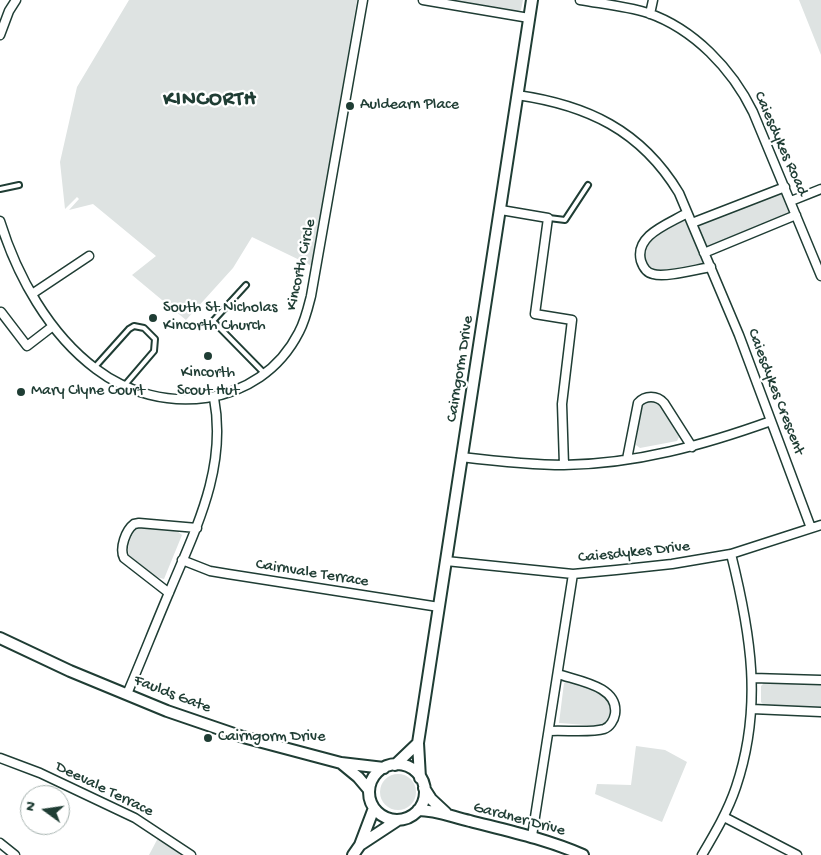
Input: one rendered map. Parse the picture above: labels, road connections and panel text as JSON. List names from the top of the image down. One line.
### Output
{"streets":{"street":["Caiesdykes Road","Kincorth Circle","Cairngorm Drive","Caiesdykes Crescent","Caiesdykes Drive","Cairnvale Terrace","Faulds Gate","Deevale Terrace","Gardner Drive"]},"crossings":[["Cairngorm Drive","Caiesdykes Crescent"],["Cairngorm Drive","Caiesdykes Drive"],["Cairngorm Drive","Cairnvale Terrace"],["Cairngorm Drive","Faulds Gate"],["Cairngorm Drive","Gardner Drive"],["Caiesdykes Crescent","Caiesdykes Drive"],["Faulds Gate","Gardner Drive"]],"districts":["KINCORTH"],"places":["Auldearn Place","South St Nicholas Kincorth Church","Kincorth Scout Hut","Mary Clyne Court","Cairngorm Drive"],"north":"left"}
